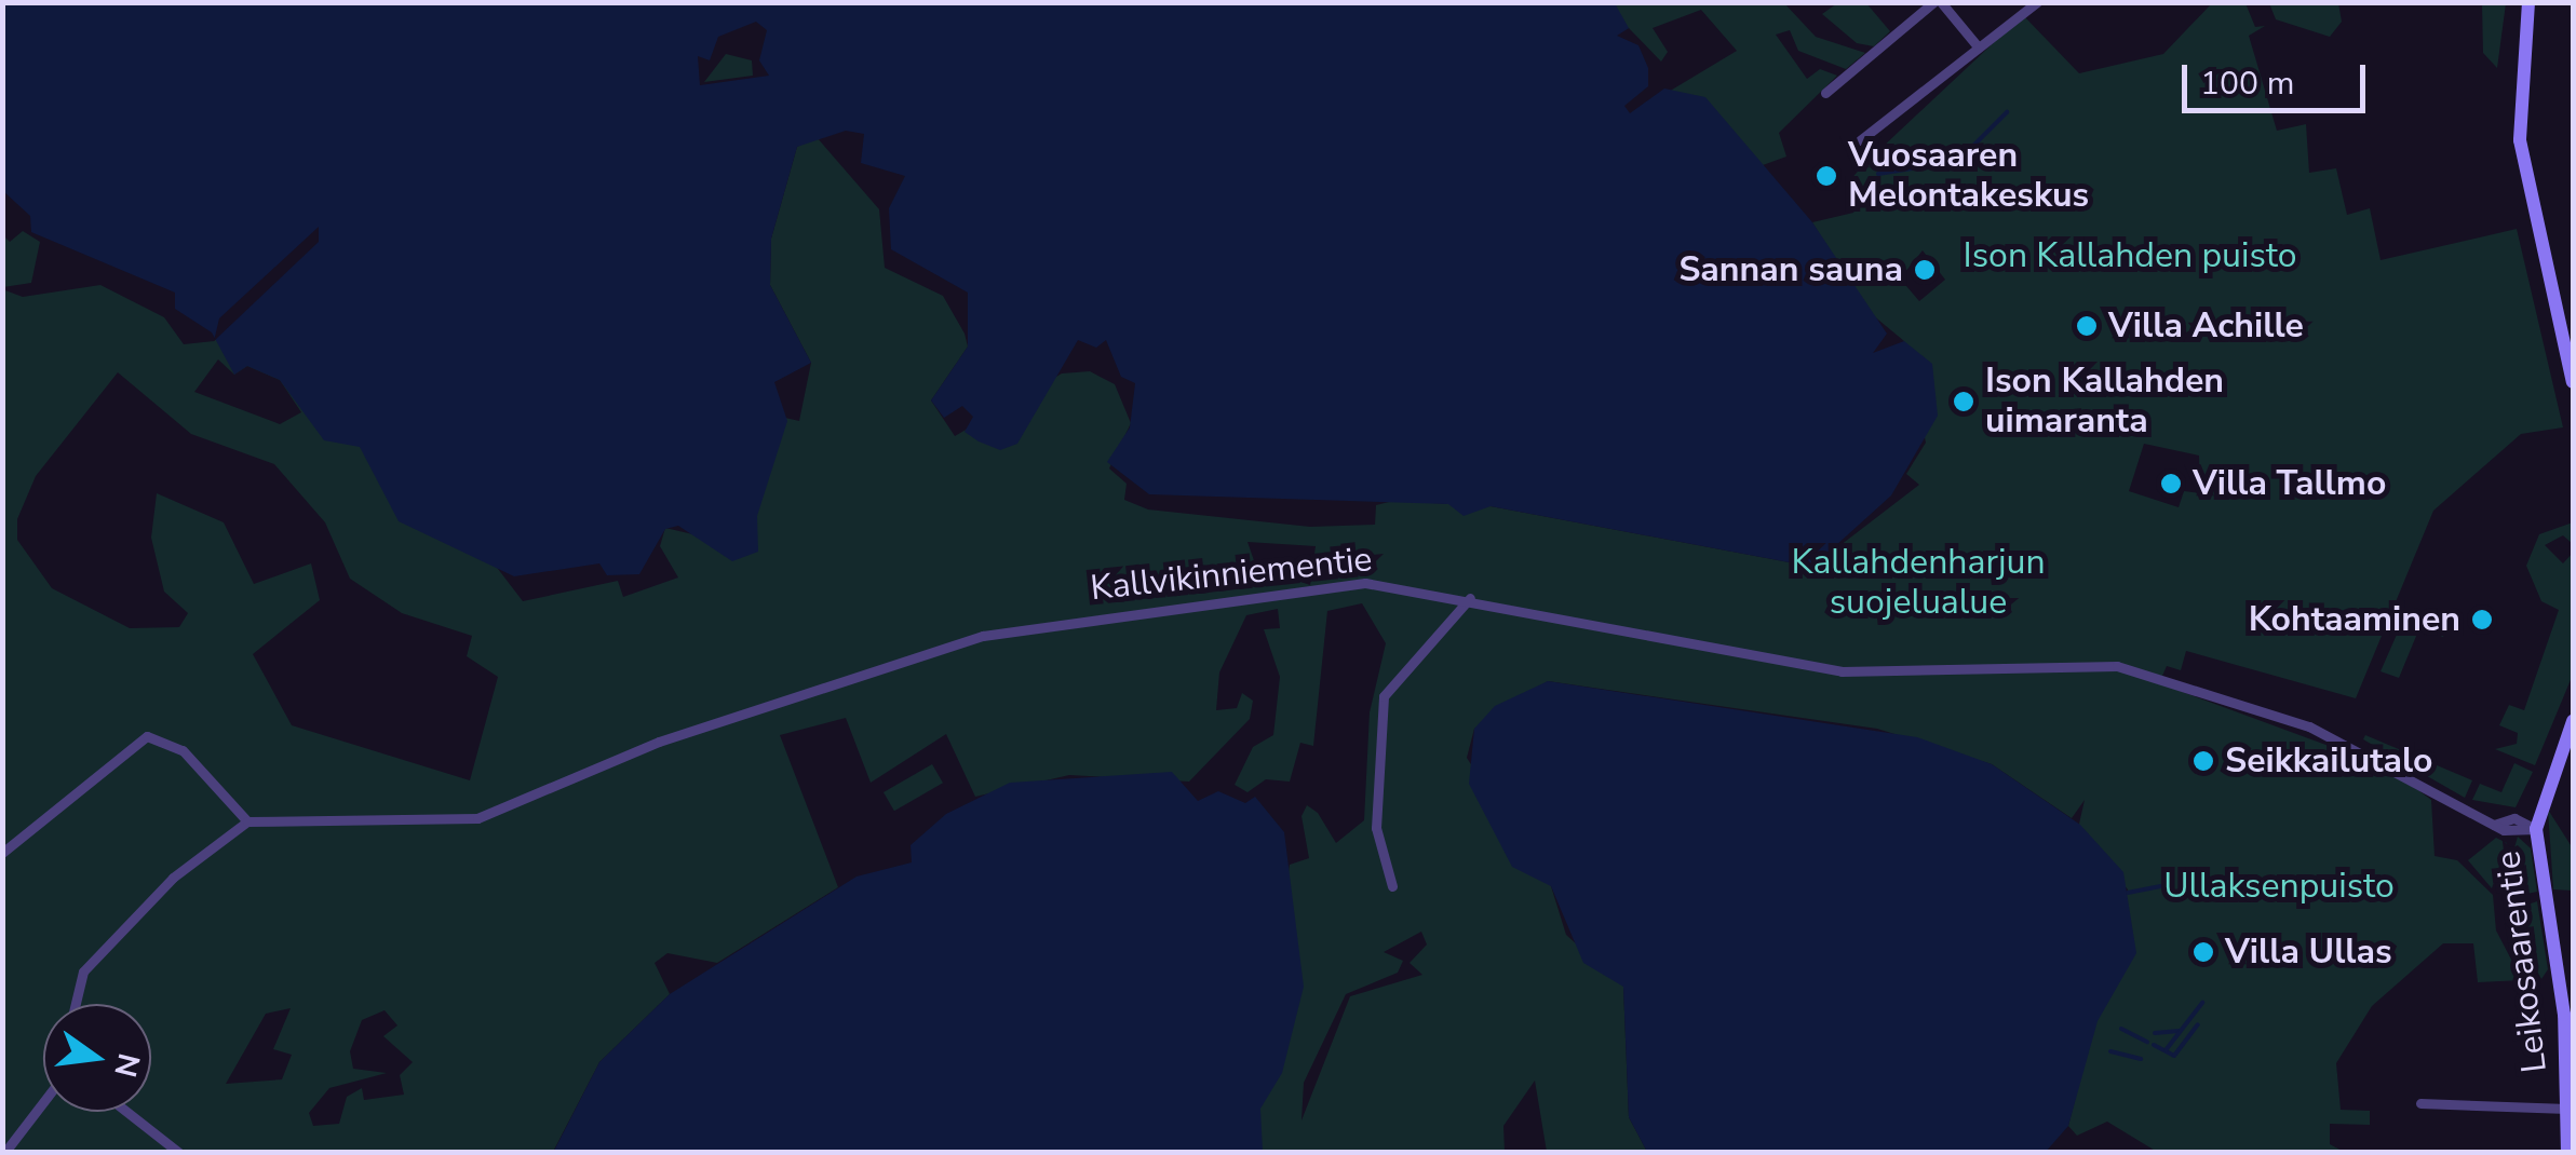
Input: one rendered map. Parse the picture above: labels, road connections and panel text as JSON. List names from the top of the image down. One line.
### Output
{"streets":{"street":["Kallvikinniementie","Leikosaarentie"]},"crossings":[["Kallvikinniementie","Leikosaarentie"]],"parks":["Ison Kallahden puisto","Kallahdenharjun suojelualue","Ullaksenpuisto"],"places":["Vuosaaren Melontakeskus","Sannan sauna","Villa Achille","Ison Kallahden uimaranta","Villa Tallmo","Kohtaaminen","Seikkailutalo","Villa Ullas"],"scale_bar":"100 m","north":"right"}
